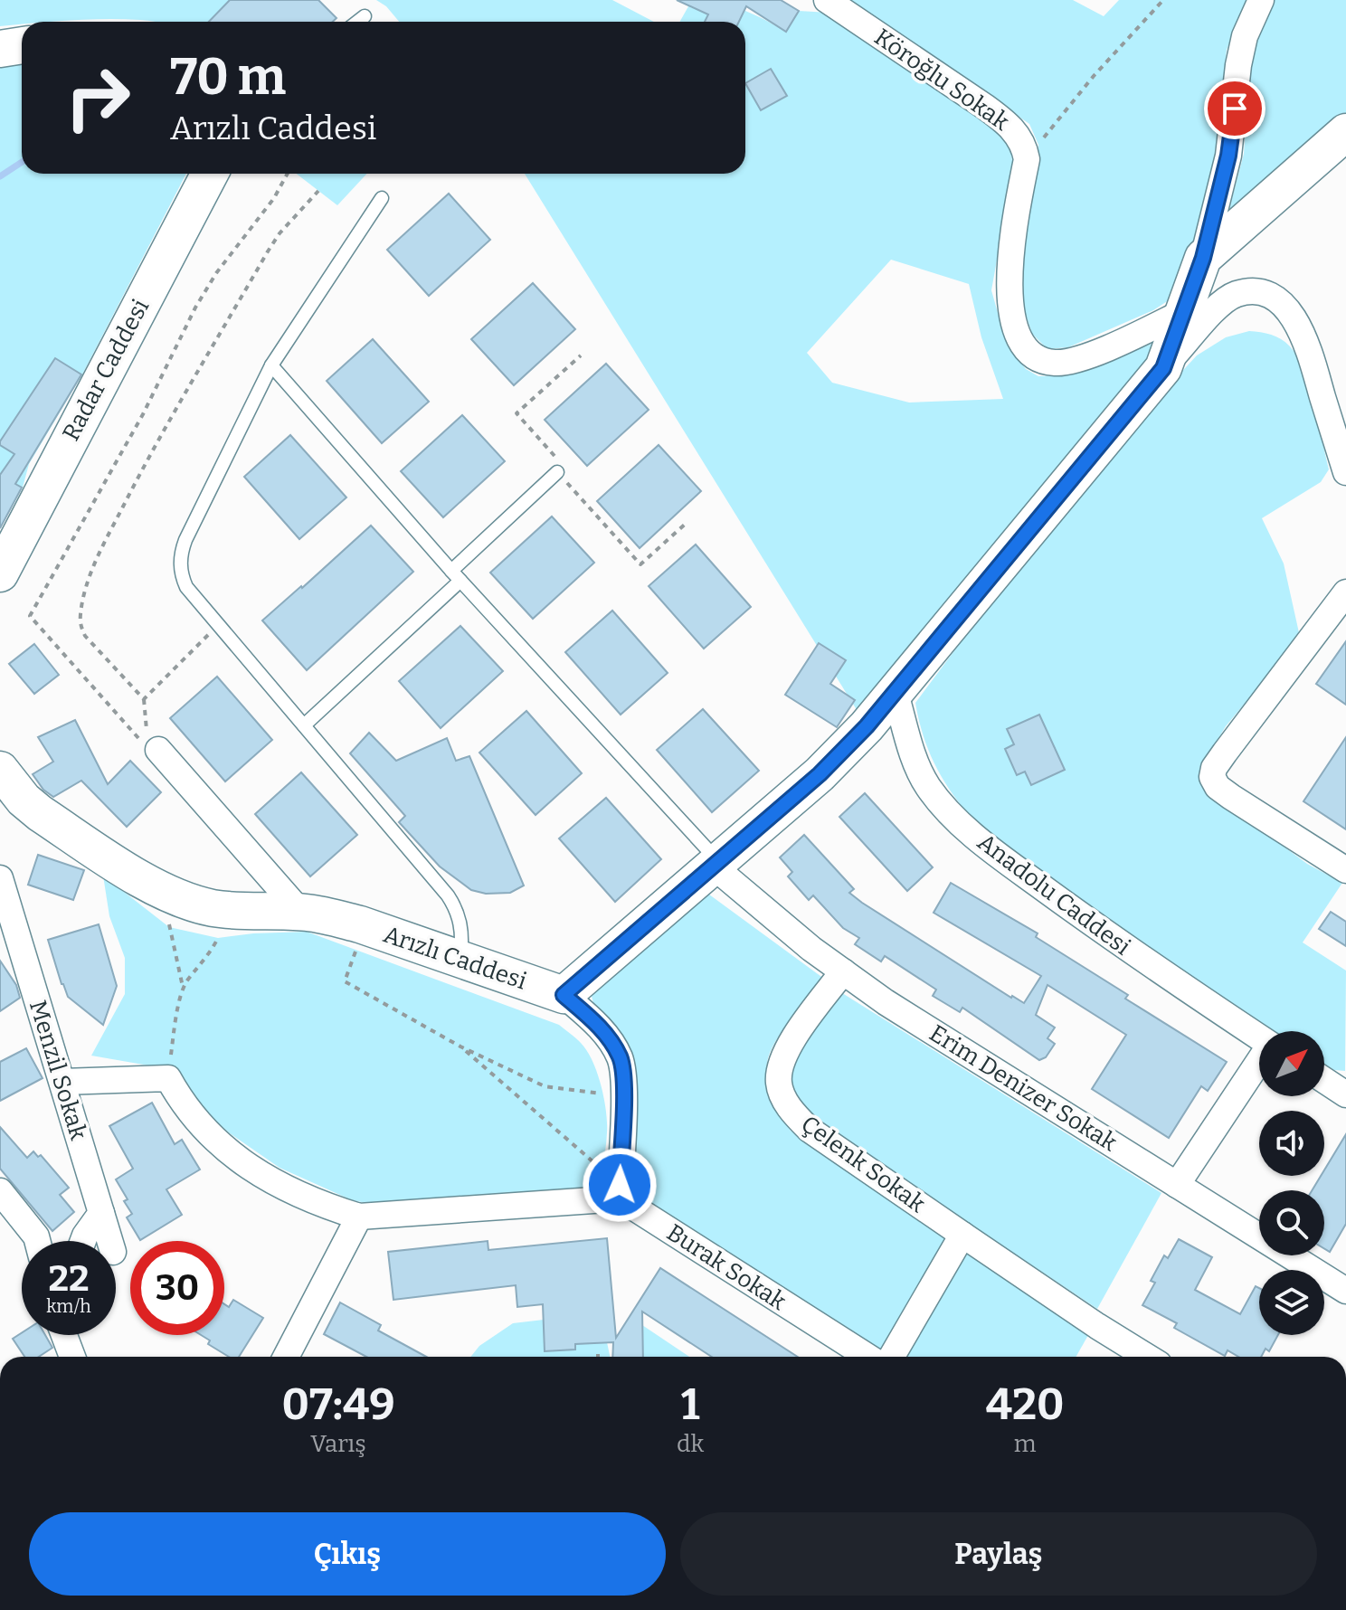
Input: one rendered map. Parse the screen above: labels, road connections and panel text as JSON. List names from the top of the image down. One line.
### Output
{"streets":{"street":["Köroğlu Sokak","Radar Caddesi","Anadolu Caddesi","Arızlı Caddesi","Menzil Sokak","Erim Denizer Sokak","Çelenk Sokak","Burak Sokak"]},"crossings":[["Erim Denizer Sokak","Çelenk Sokak"]],"north":"top right","page":{"turn":["70 m","Arızlı Caddesi"],"speed":"22 km/h","limit":"30","eta":["07:49","Varış","1","dk","420","m"],"buttons":["Çıkış","Paylaş"]}}
